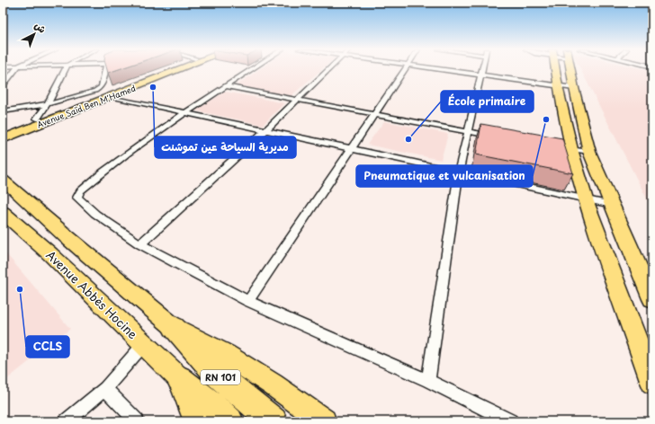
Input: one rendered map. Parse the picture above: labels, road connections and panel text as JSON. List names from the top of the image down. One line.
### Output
{"streets":{"highway":["RN 101"],"main road":["Avenue Saïd Ben M'Hamed","Avenue Abbès Hocine"]},"crossings":[["Avenue Abbès Hocine","RN 101"]],"places":["مديرية السياحة عين تموشنت","Pneumatique et vulcanisation","École primaire","CCLS"],"north":"top right"}
